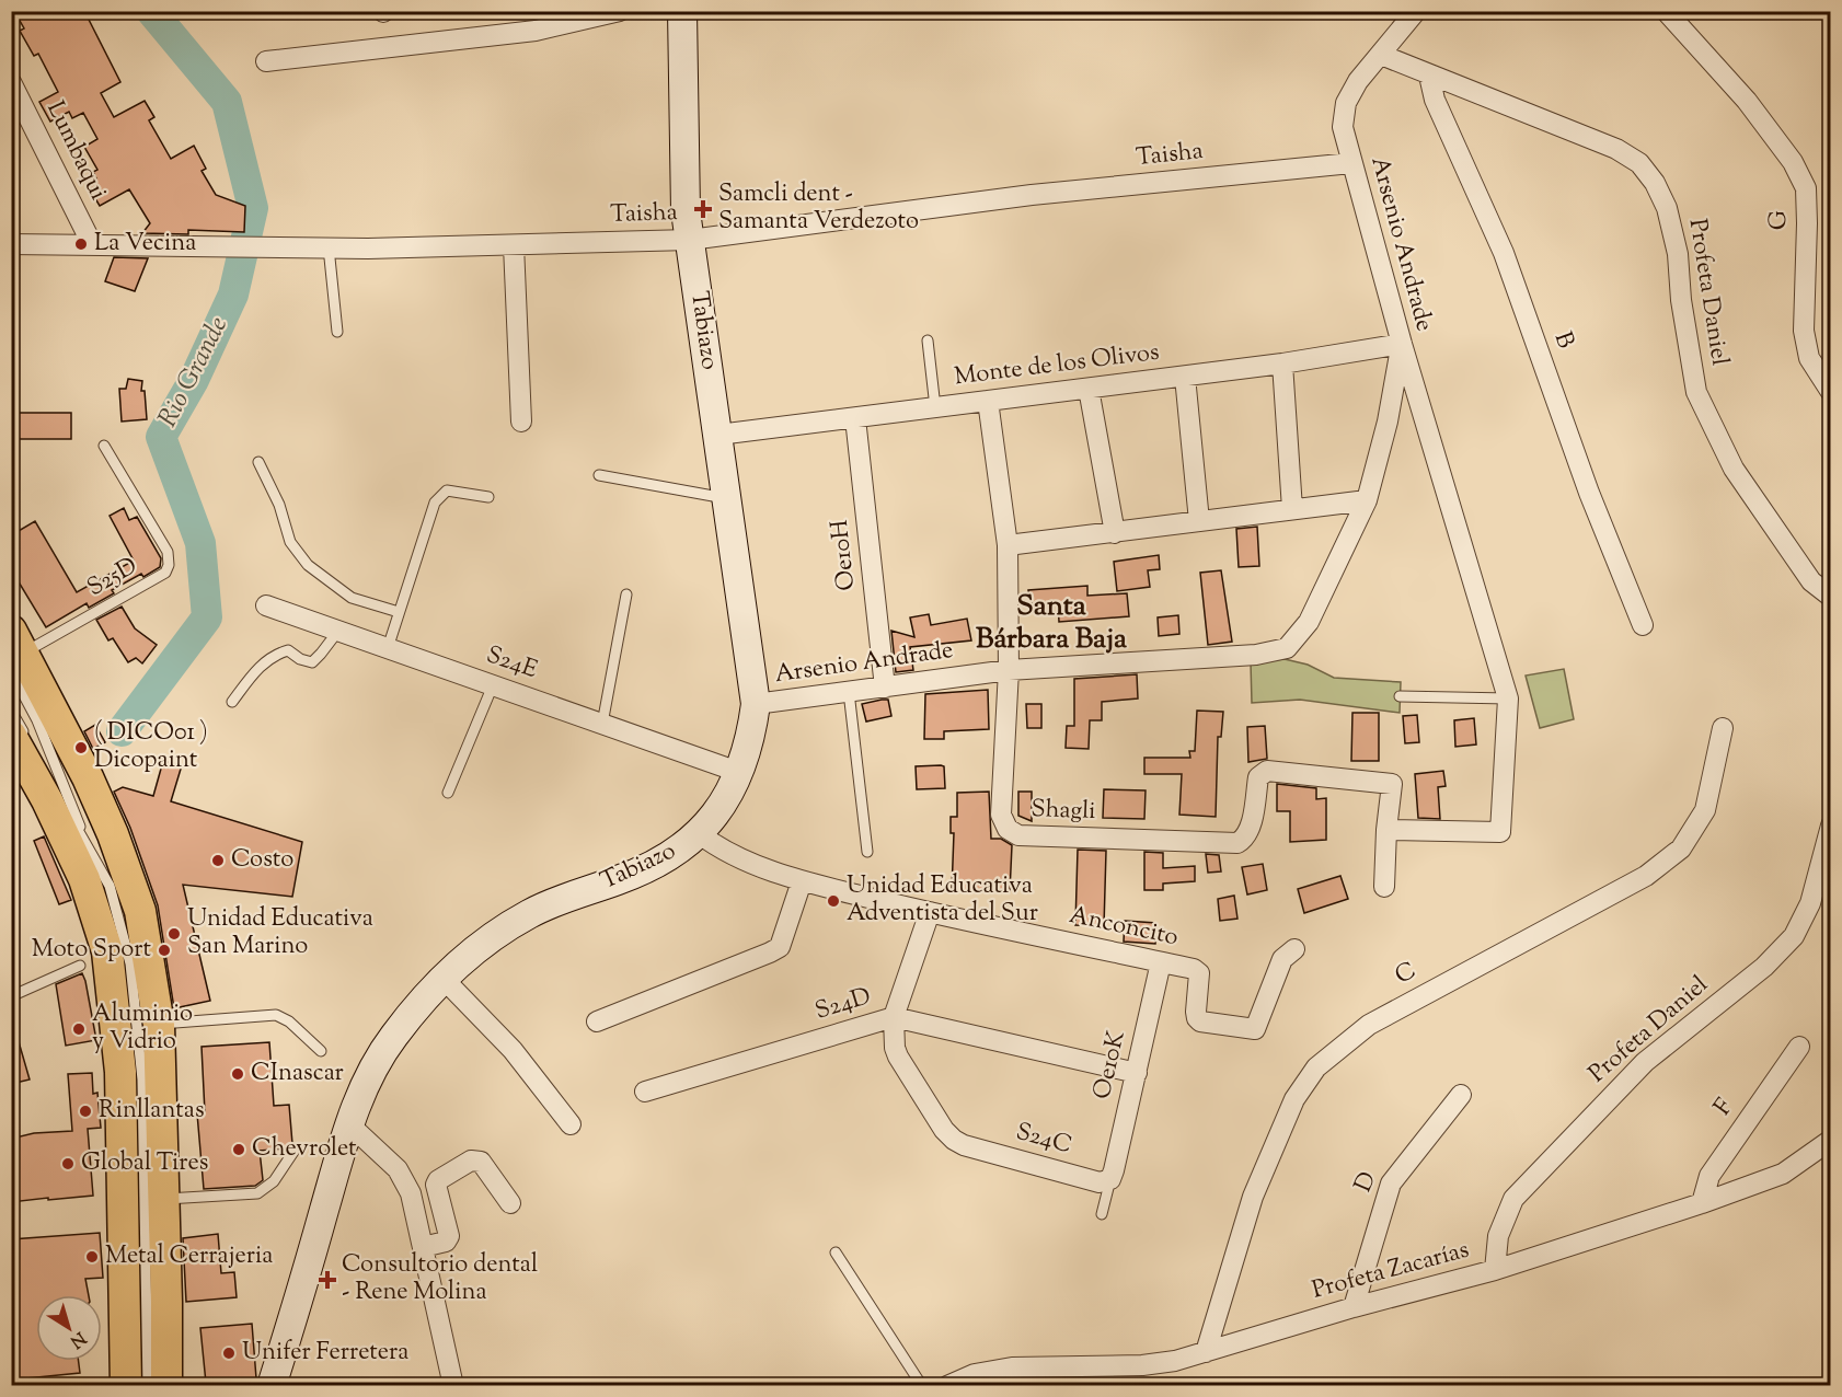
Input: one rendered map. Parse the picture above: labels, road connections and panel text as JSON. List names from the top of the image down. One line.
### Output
{"streets":{"street":["Lumbaqui","Taisha","G","Arsenio Andrade","Profeta Daniel","Tabiazo","B","Monte de los Olivos","Oe10H","S24E","Shagli","Anconcito","C","S24D","Oe10K","F","S24C","D","Profeta Zacarías"],"lane":["S25D"]},"crossings":[["Lumbaqui","Taisha"],["Taisha","Arsenio Andrade"],["Taisha","Tabiazo"],["Arsenio Andrade","Profeta Daniel"],["Arsenio Andrade","Tabiazo"],["Arsenio Andrade","Monte de los Olivos"],["Arsenio Andrade","Oe10H"],["Arsenio Andrade","Shagli"],["Profeta Daniel","B"],["Profeta Daniel","Profeta Zacarías"],["Tabiazo","Monte de los Olivos"],["Tabiazo","S24E"],["Tabiazo","Anconcito"],["Monte de los Olivos","Oe10H"],["Monte de los Olivos","Shagli"],["Anconcito","Oe10K"],["C","Profeta Zacarías"],["S24D","Oe10K"],["S24D","S24C"],["Oe10K","S24C"],["F","Profeta Zacarías"],["D","Profeta Zacarías"]],"districts":["Santa Bárbara Baja"],"water":["Rio Grande"],"places":{"health":["Samcli dent - Samanta Verdezoto","Consultorio dental - Rene Molina"],"other":["La Vecina","( DICO01 ) Dicopaint","Costo","Unidad Educativa Adventista del Sur","Unidad Educativa San Marino","Moto Sport","Aluminio y Vidrio","CInascar","Rinllantas","Chevrolet","Global Tires","Metal Cerrajeria","Unifer Ferretera"]},"north":"bottom right"}
